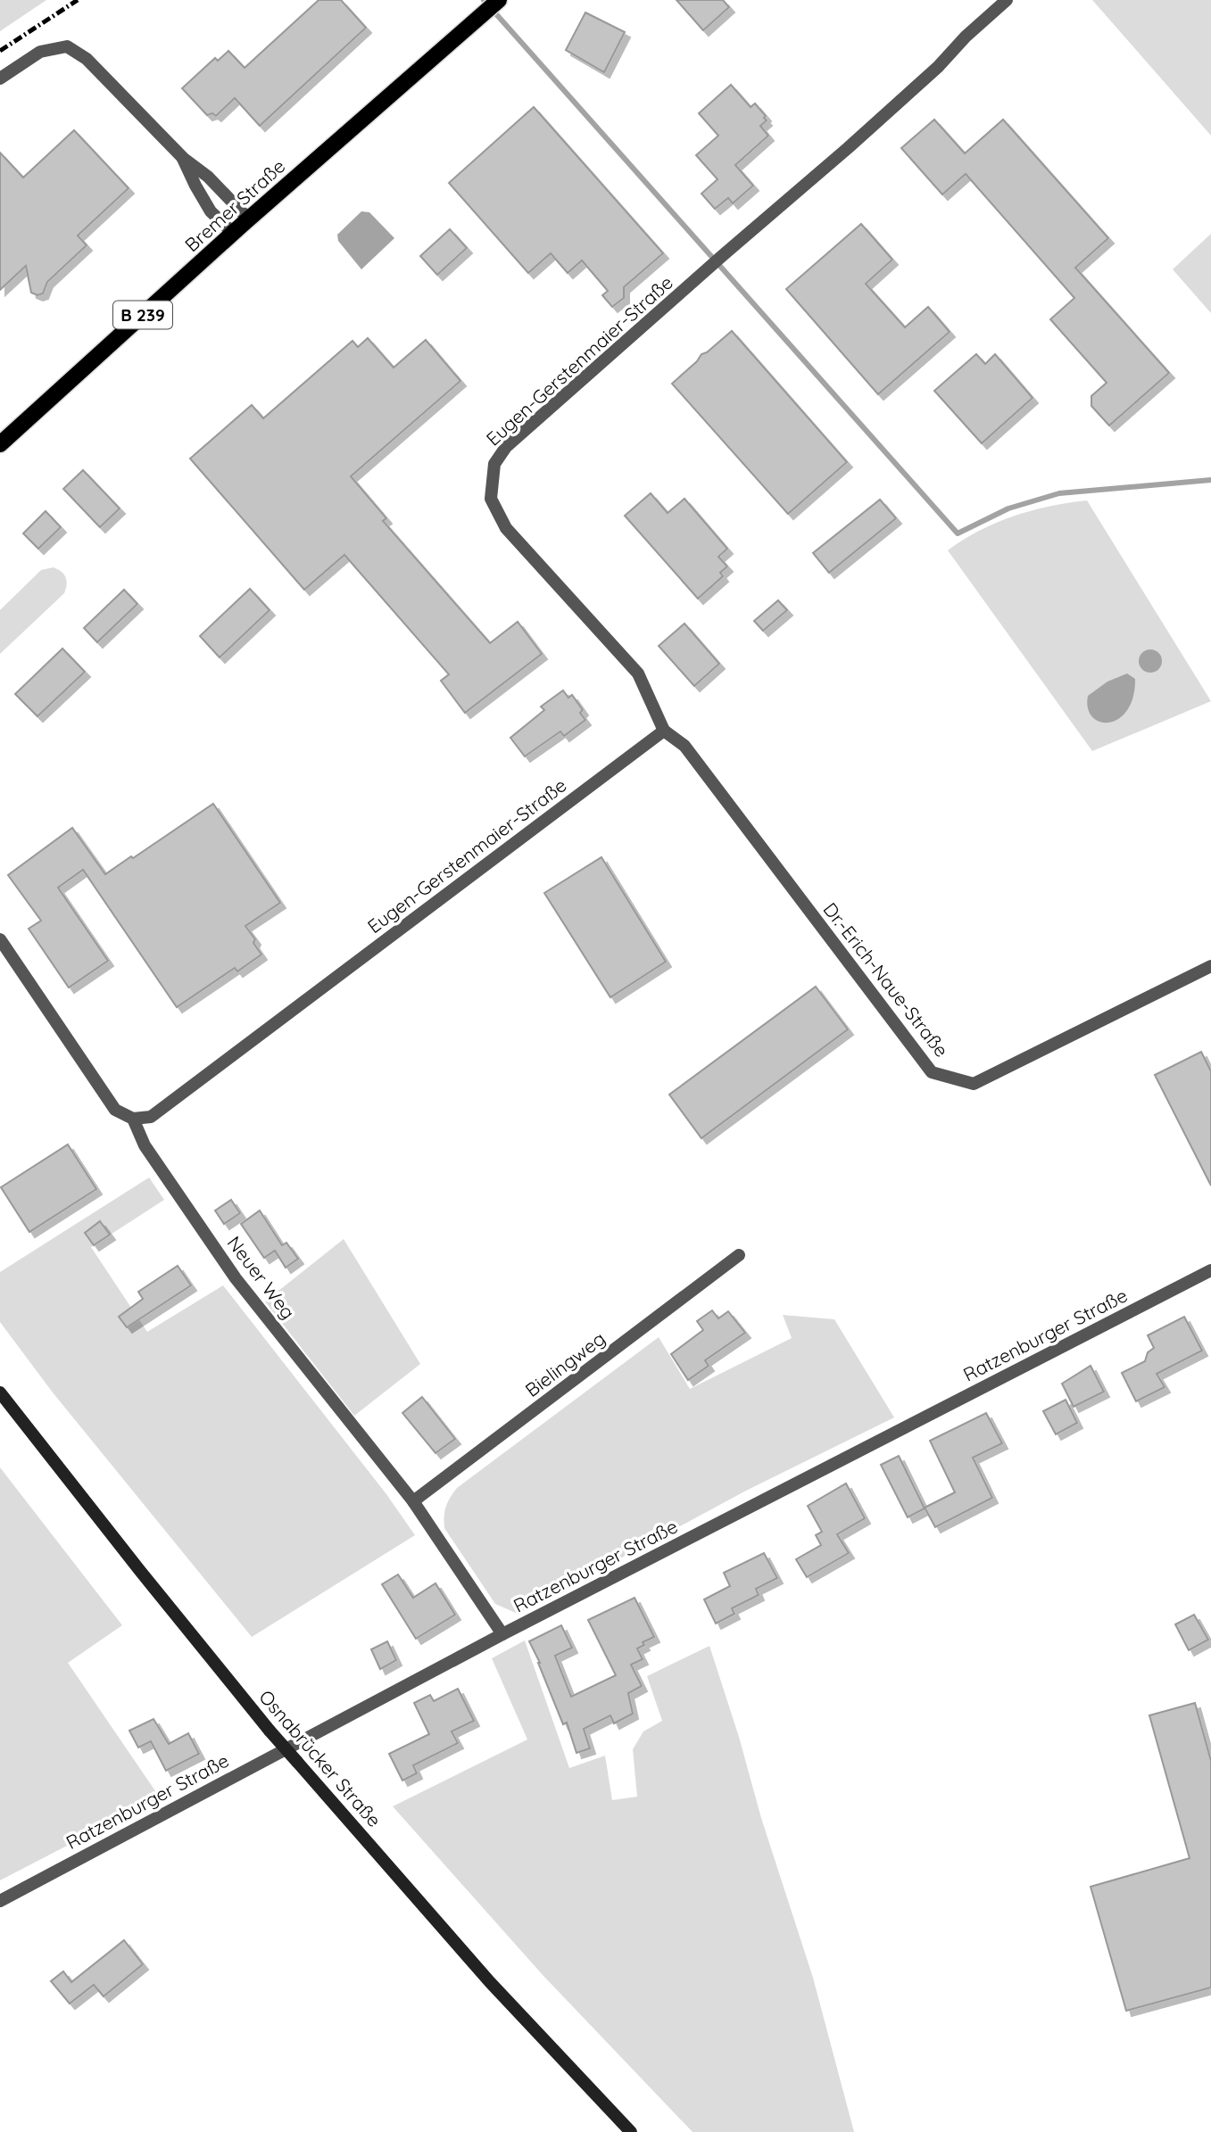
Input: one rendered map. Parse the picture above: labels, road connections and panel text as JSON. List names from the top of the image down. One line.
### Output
{"streets":{"main road":["Bremer Straße","B 239","Osnabrücker Straße"],"street":["Eugen-Gerstenmaier-Straße","Dr.-Erich-Naue-Straße","Neuer Weg","Ratzenburger Straße","Bielingweg"]},"crossings":[["Eugen-Gerstenmaier-Straße","Dr.-Erich-Naue-Straße"],["Eugen-Gerstenmaier-Straße","Neuer Weg"],["Neuer Weg","Ratzenburger Straße"],["Neuer Weg","Bielingweg"]]}
